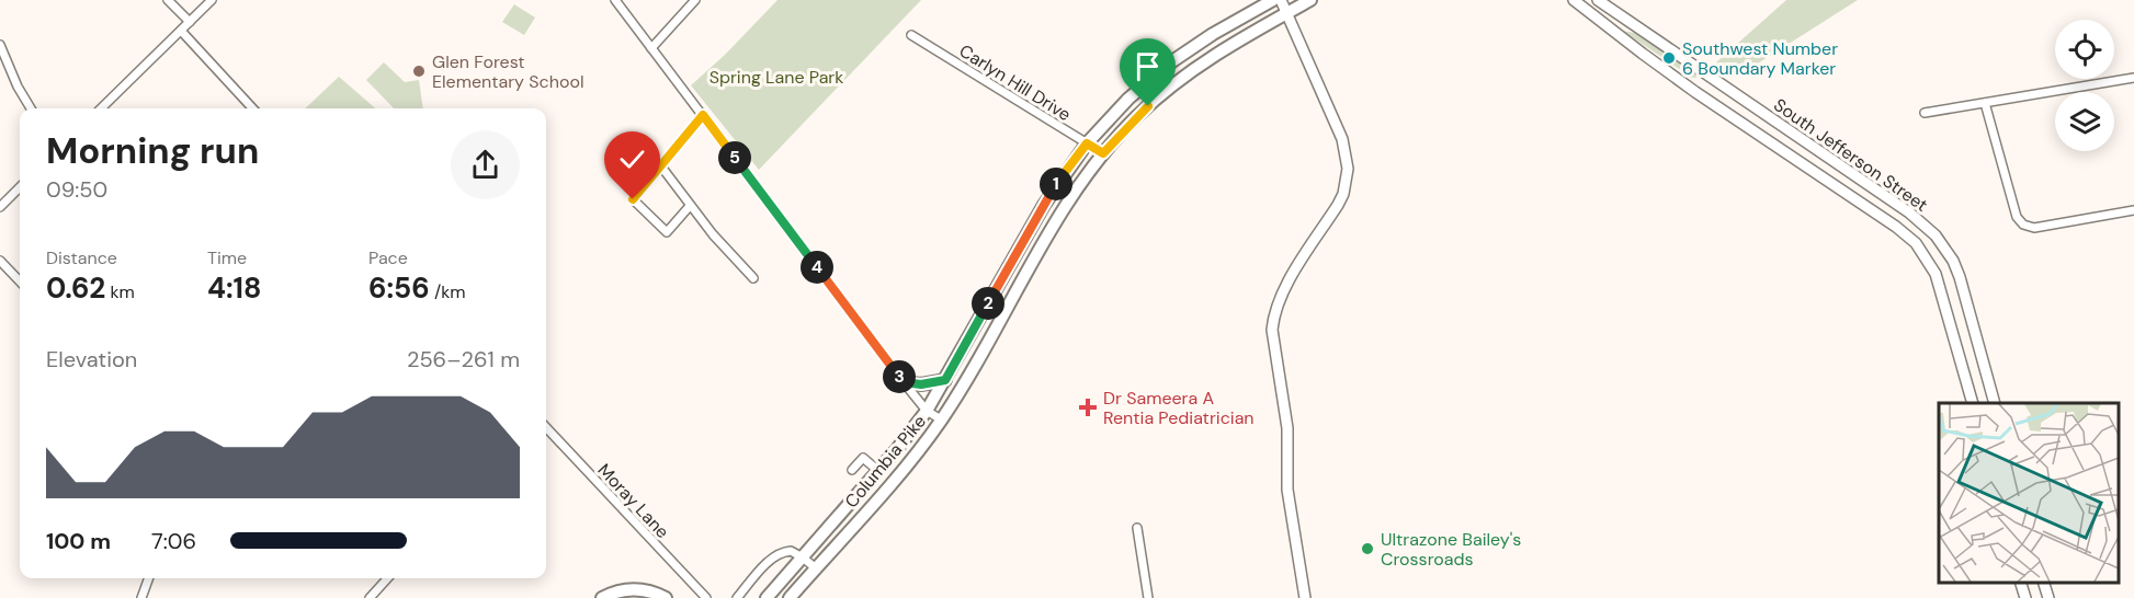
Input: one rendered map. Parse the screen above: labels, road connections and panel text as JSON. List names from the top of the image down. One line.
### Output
{"streets":{"main road":["Columbia Pike"],"street":["Carlyn Hill Drive","South Jefferson Street","Moray Lane"]},"crossings":[["Carlyn Hill Drive","Columbia Pike"]],"parks":["Spring Lane Park"],"places":{"other":["Southwest Number 6 Boundary Marker","Glen Forest Elementary School","Ultrazone Bailey's Crossroads"],"health":["Dr Sameera A Rentia Pediatrician"]},"page":{"heading":["Morning run","09:50"],"pins":["5","1","4","2","3"],"stats":[["Distance","0.62 km"],["Time","4:18"],["Pace","6:56 /km"]],"chart":["Elevation","256–261 m"],"list":[{"name":"100 m","note":"7:06"}]}}
